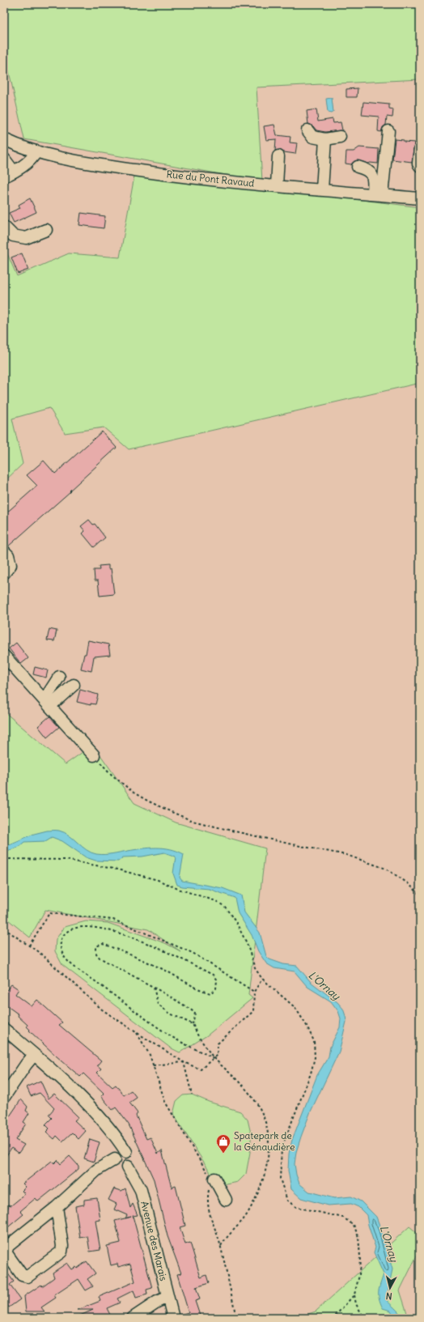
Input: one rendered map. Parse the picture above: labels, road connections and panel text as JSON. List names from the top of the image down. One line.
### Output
{"streets":{"street":["Rue du Pont Ravaud","Avenue des Marais"]},"water":["L'Ornay"],"places":{"shop":["Spatepark de la Génaudière"]},"north":"bottom"}
